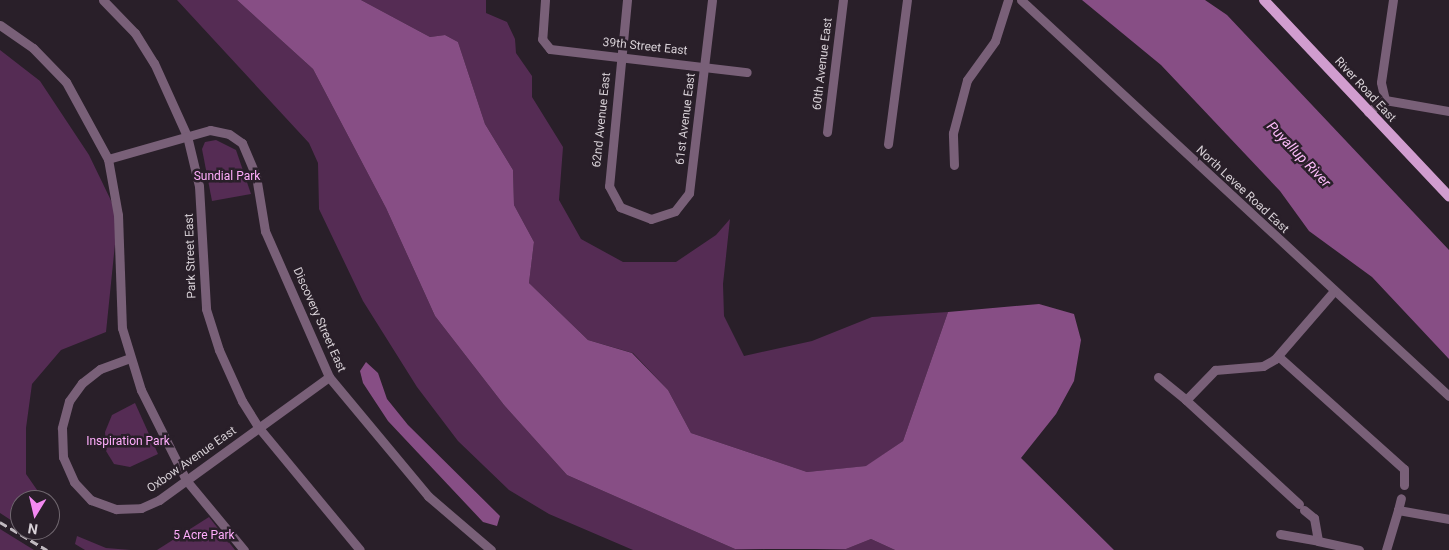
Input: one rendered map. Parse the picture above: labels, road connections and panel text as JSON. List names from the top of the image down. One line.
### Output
{"streets":{"main road":["River Road East"],"street":["39th Street East","60th Avenue East","61st Avenue East","62nd Avenue East","North Levee Road East","Park Street East","Discovery Street East","Oxbow Avenue East"]},"crossings":[["39th Street East","61st Avenue East"],["39th Street East","62nd Avenue East"],["61st Avenue East","62nd Avenue East"],["Park Street East","Discovery Street East"],["Park Street East","Oxbow Avenue East"],["Discovery Street East","Oxbow Avenue East"]],"water":["Puyallup River"],"parks":["Sundial Park","Inspiration Park","5 Acre Park"],"north":"bottom"}
